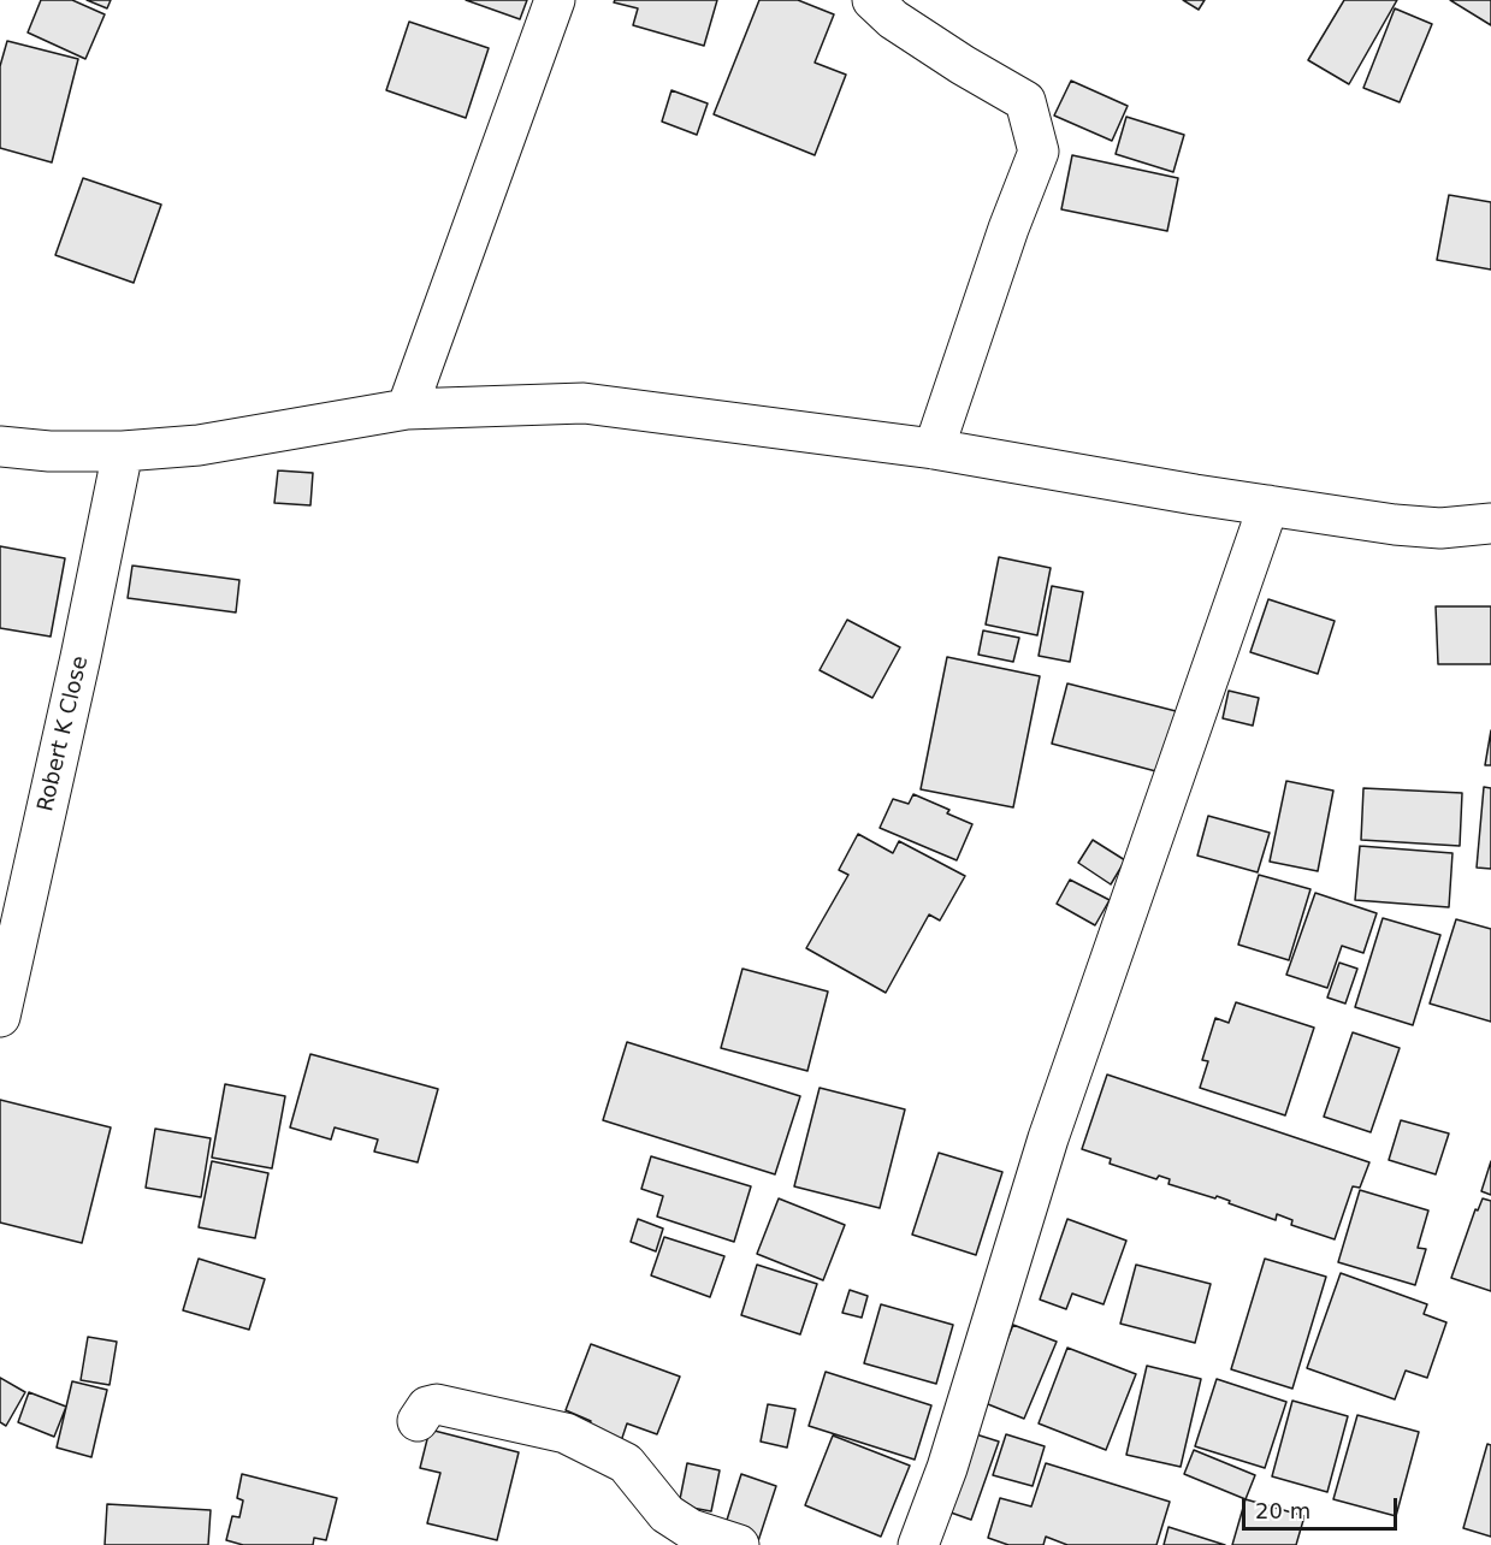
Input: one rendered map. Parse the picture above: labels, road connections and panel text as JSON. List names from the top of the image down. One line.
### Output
{"streets":{"street":["Robert K Close"]},"scale_bar":"20 m"}
